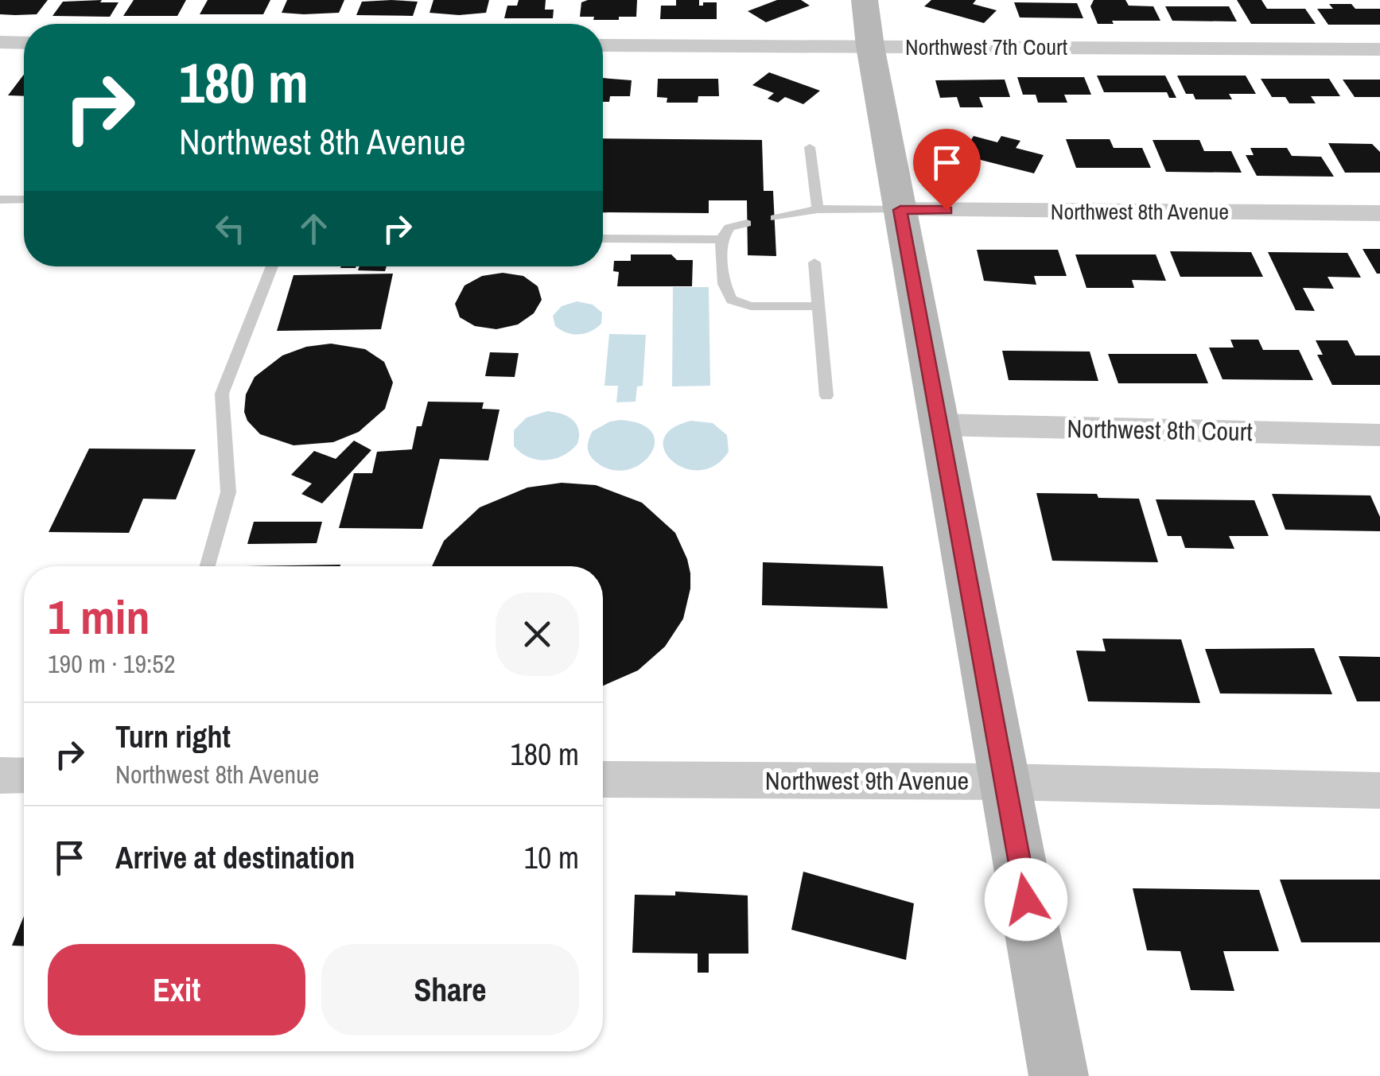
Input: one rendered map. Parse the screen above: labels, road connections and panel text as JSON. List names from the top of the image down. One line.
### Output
{"streets":{"street":["Northwest 7th Court","Northwest 8th Avenue","Northwest 8th Court","Northwest 9th Avenue"]},"page":{"turn":["180 m","Northwest 8th Avenue"],"heading":["1 min","190 m · 19:52"],"list":[{"name":"Turn right","note":"Northwest 8th Avenue","value":"180 m"},{"name":"Arrive at destination","value":"10 m"}],"buttons":["Exit","Share"]}}
